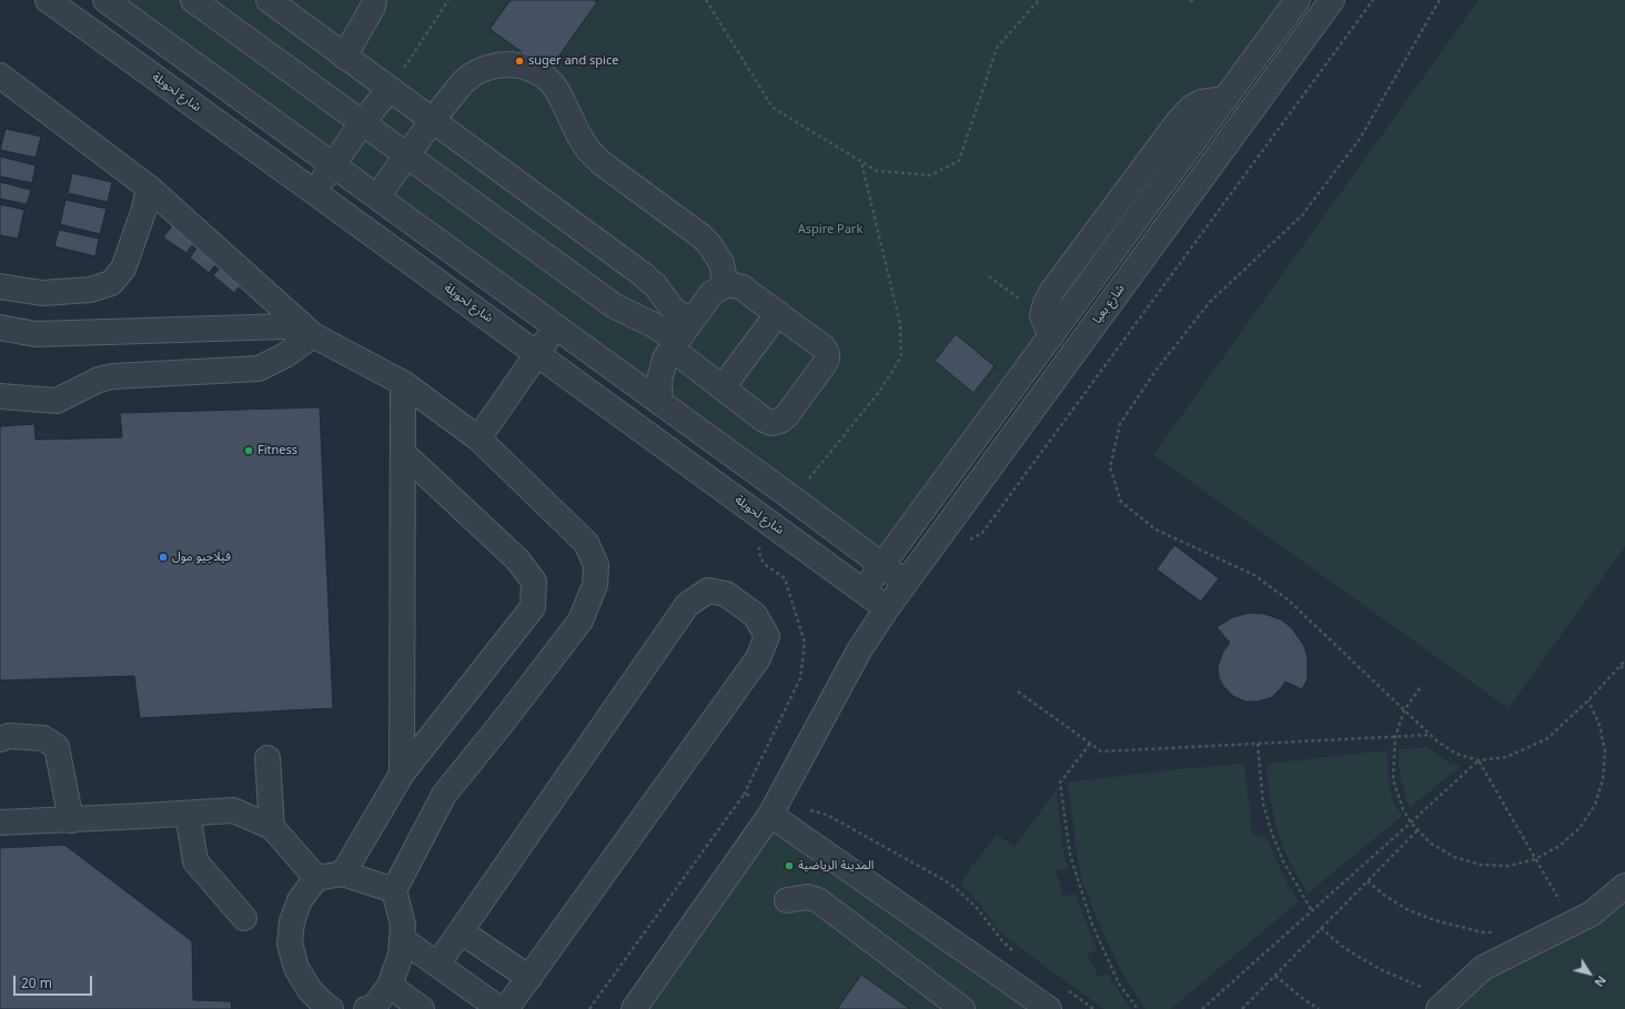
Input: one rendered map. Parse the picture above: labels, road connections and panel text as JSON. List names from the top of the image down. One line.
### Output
{"streets":{"street":["شارع لحويلة","شارع بعيا"]},"crossings":[["شارع لحويلة","شارع بعيا"]],"parks":["Aspire Park"],"places":["suger and spice","Fitness","فيلاجيو مول","المدينة الرياضية"],"scale_bar":"20 m","north":"bottom right"}
